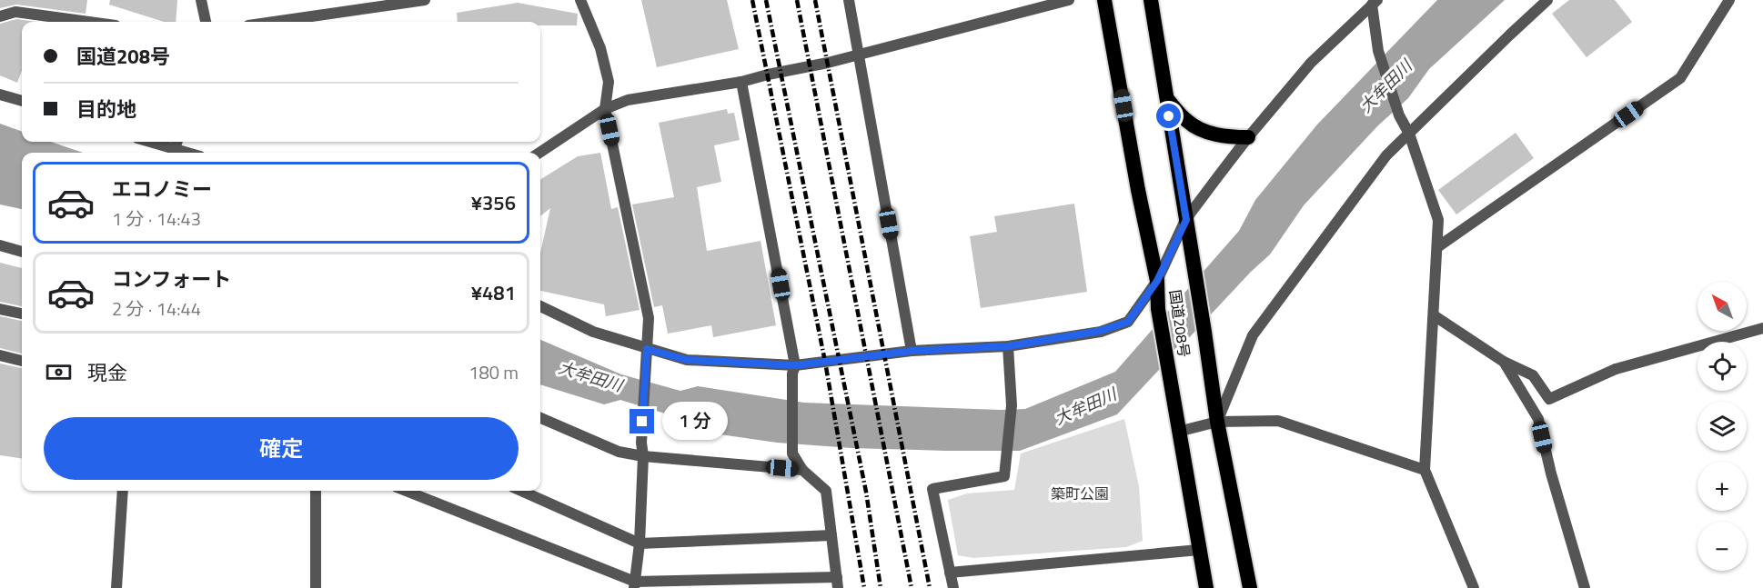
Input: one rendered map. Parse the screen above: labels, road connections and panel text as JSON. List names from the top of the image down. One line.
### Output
{"streets":{"highway":["国道208号"]},"water":["大牟田川"],"parks":["築町公園"],"north":"top left","page":{"banner":["国道208号","目的地"],"list":[{"name":"エコノミー","note":"1 分 · 14:43","value":"¥356"},{"name":"コンフォート","note":"2 分 · 14:44","value":"¥481"}],"map_buttons":["+","−"],"pay":["現金","180 m"],"bubble":"1 分","buttons":"確定"}}
